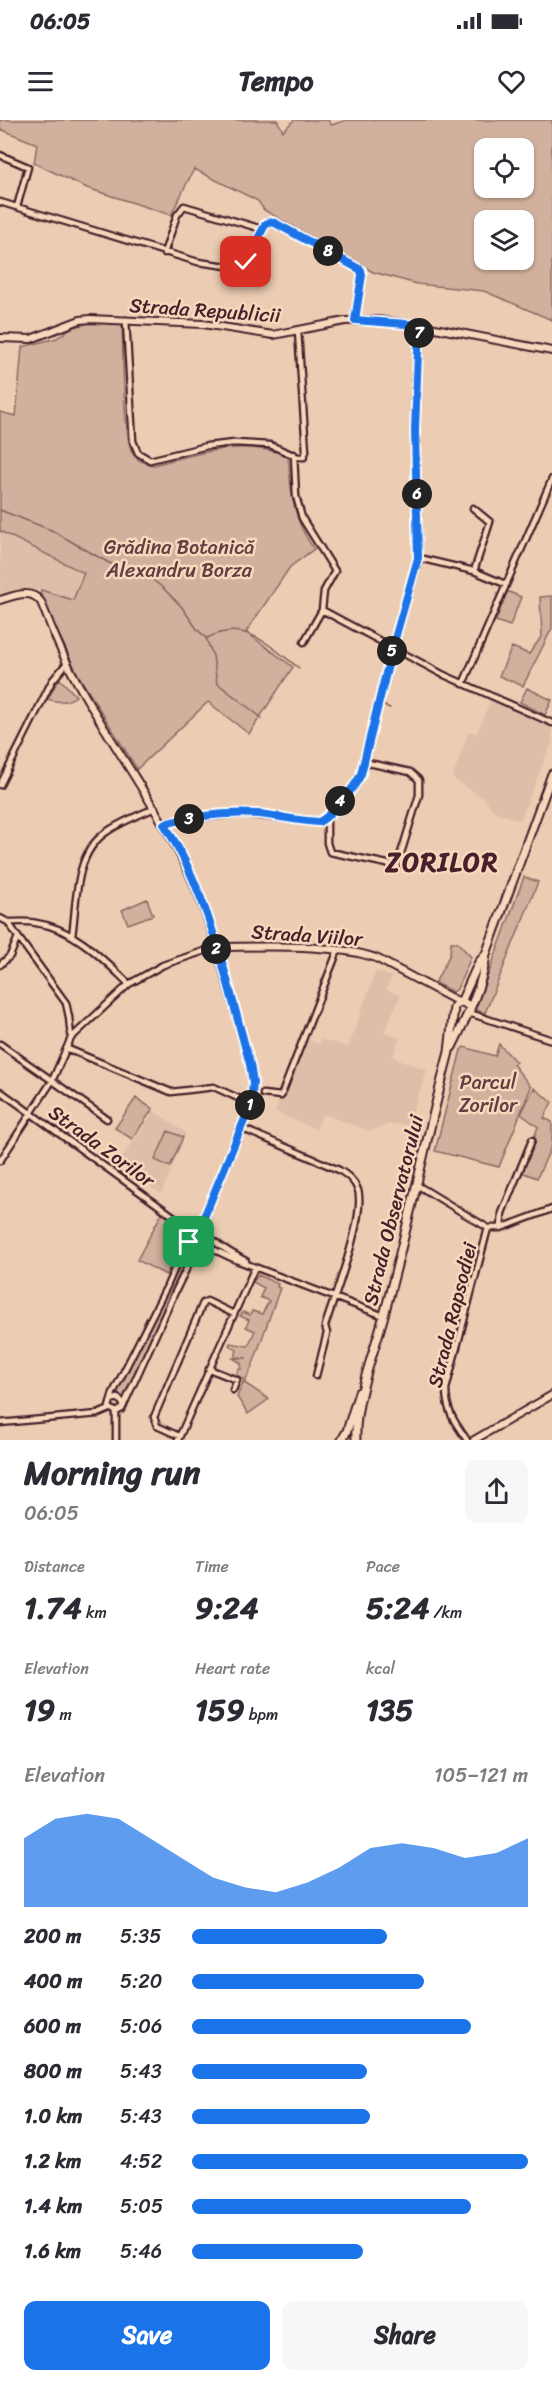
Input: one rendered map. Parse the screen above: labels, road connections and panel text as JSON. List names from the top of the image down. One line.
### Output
{"streets":{"main road":["Strada Observatorului"],"street":["Strada Republicii","Strada Viilor","Strada Zorilor","Strada Rapsodiei"]},"crossings":[["Strada Viilor","Strada Observatorului"],["Strada Observatorului","Strada Rapsodiei"]],"districts":["ZORILOR"],"parks":["Grădina Botanică Alexandru Borza","Parcul Zorilor"],"page":{"status":"06:05","header":"Tempo","pins":["8","7","6","5","4","3","2","1"],"heading":["Morning run","06:05"],"stats":[["Distance","1.74 km"],["Time","9:24"],["Pace","5:24 /km"],["Elevation","19 m"],["Heart rate","159 bpm"],["kcal","135"]],"chart":["Elevation","105–121 m"],"list":[{"name":"200 m","note":"5:35"},{"name":"400 m","note":"5:20"},{"name":"600 m","note":"5:06"},{"name":"800 m","note":"5:43"},{"name":"1.0 km","note":"5:43"},{"name":"1.2 km","note":"4:52"},{"name":"1.4 km","note":"5:05"},{"name":"1.6 km","note":"5:46"}],"buttons":["Save","Share"]}}
